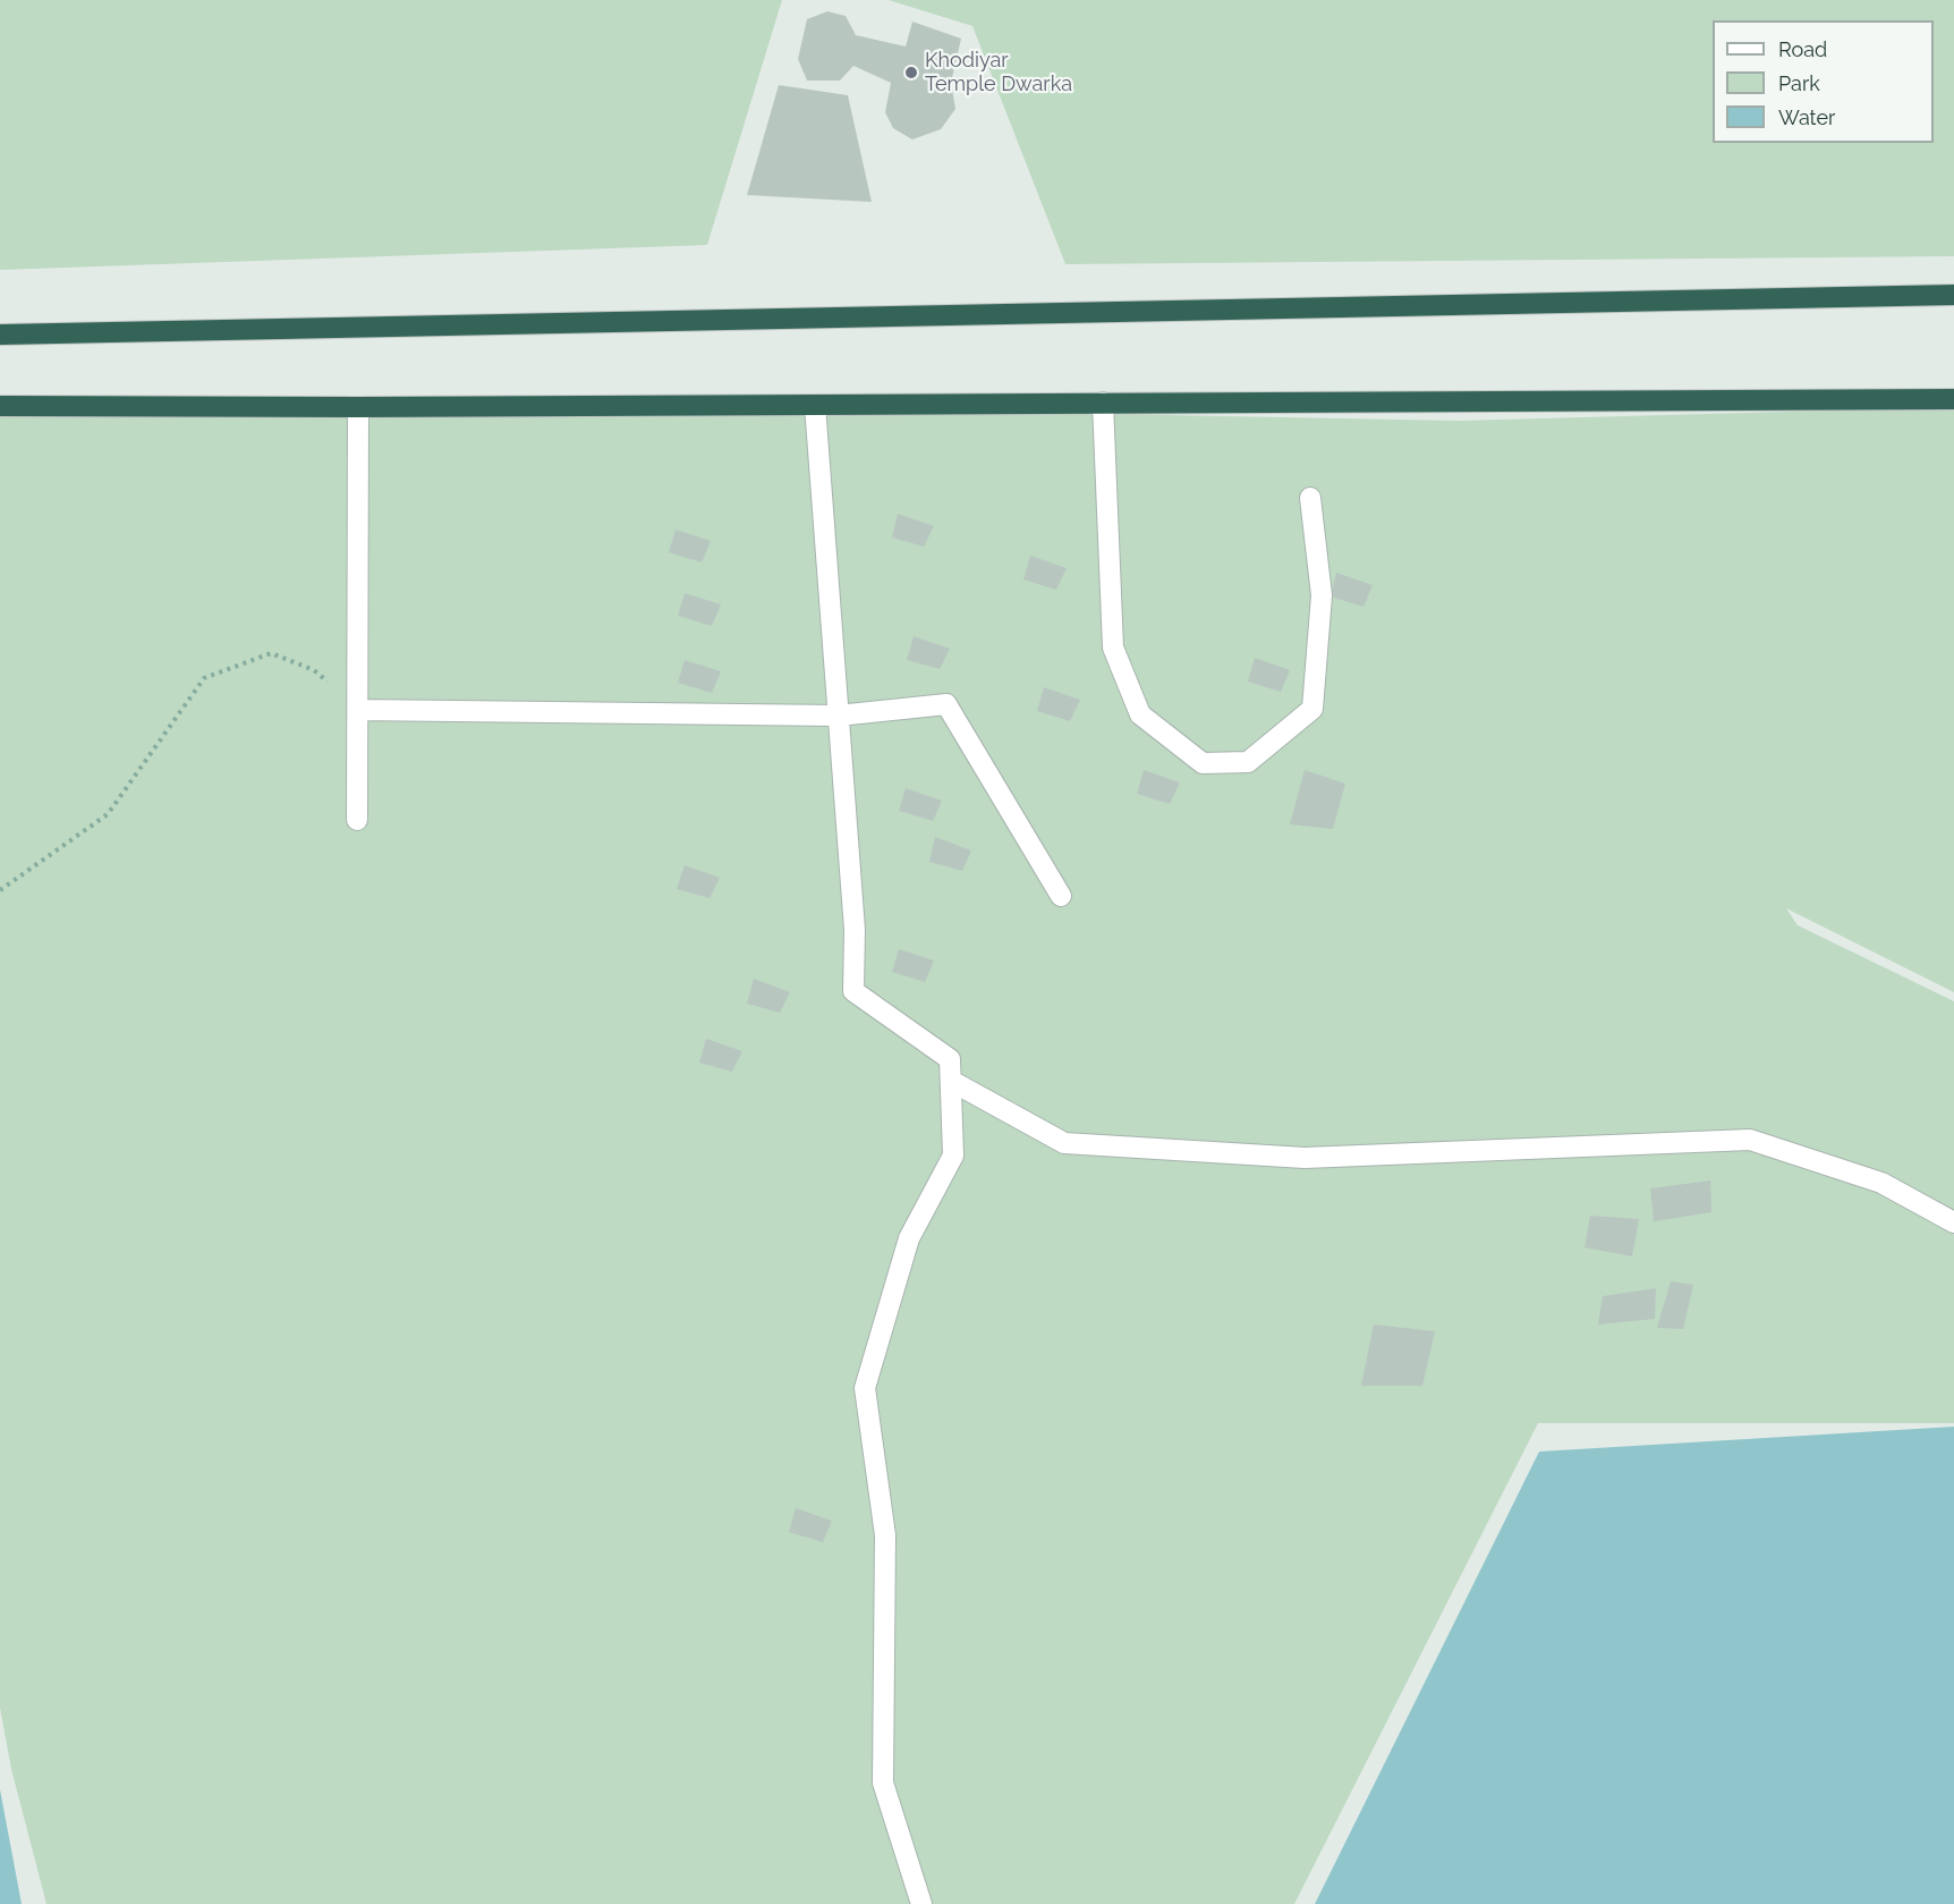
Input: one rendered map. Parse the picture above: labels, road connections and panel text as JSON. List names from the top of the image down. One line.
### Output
{"places":["Khodiyar Temple Dwarka"],"legend":["Road","Park","Water"]}
